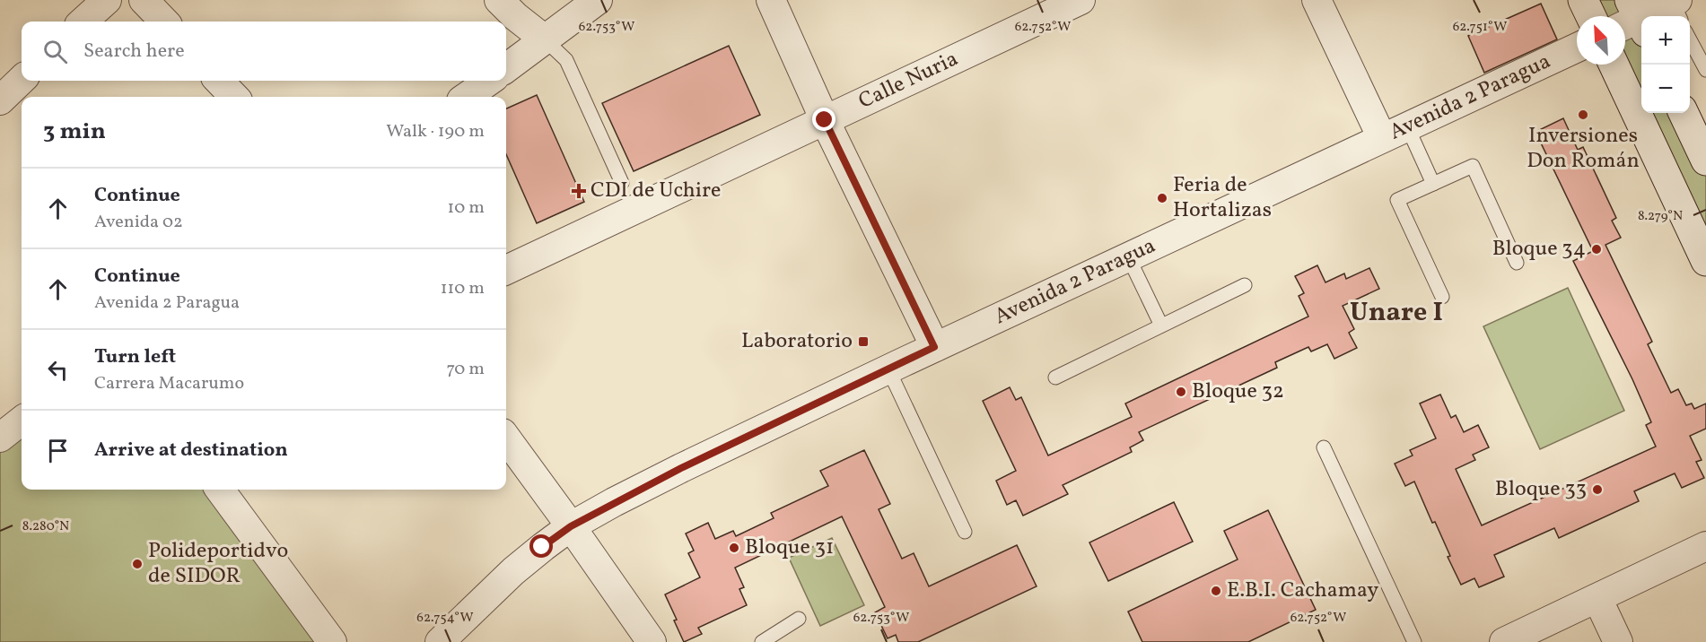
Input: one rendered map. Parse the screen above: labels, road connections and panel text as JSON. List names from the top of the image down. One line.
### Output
{"streets":{"street":["Calle Nuria","Avenida 2 Paragua"]},"districts":["Unare I"],"places":{"other":["Inversiones Don Román","Feria de Hortalizas","Bloque 34","Bloque 32","Bloque 33","Bloque 31","Polideportidvo de SIDOR","E.B.I. Cachamay"],"health":["CDI de Uchire"],"transit":["Laboratorio"]},"north":"top left","page":{"map_buttons":["+","−"],"search":"Search here","heading":["3 min","Walk · 190 m"],"list":[["Continue","Avenida 02","10 m"],["Continue","Avenida 2 Paragua","110 m"],["Turn left","Carrera Macarumo","70 m"],"Arrive at destination"]},"coordinates":["62.753°W","62.752°W","62.751°W","8.279°N","8.280°N","62.754°W"]}
